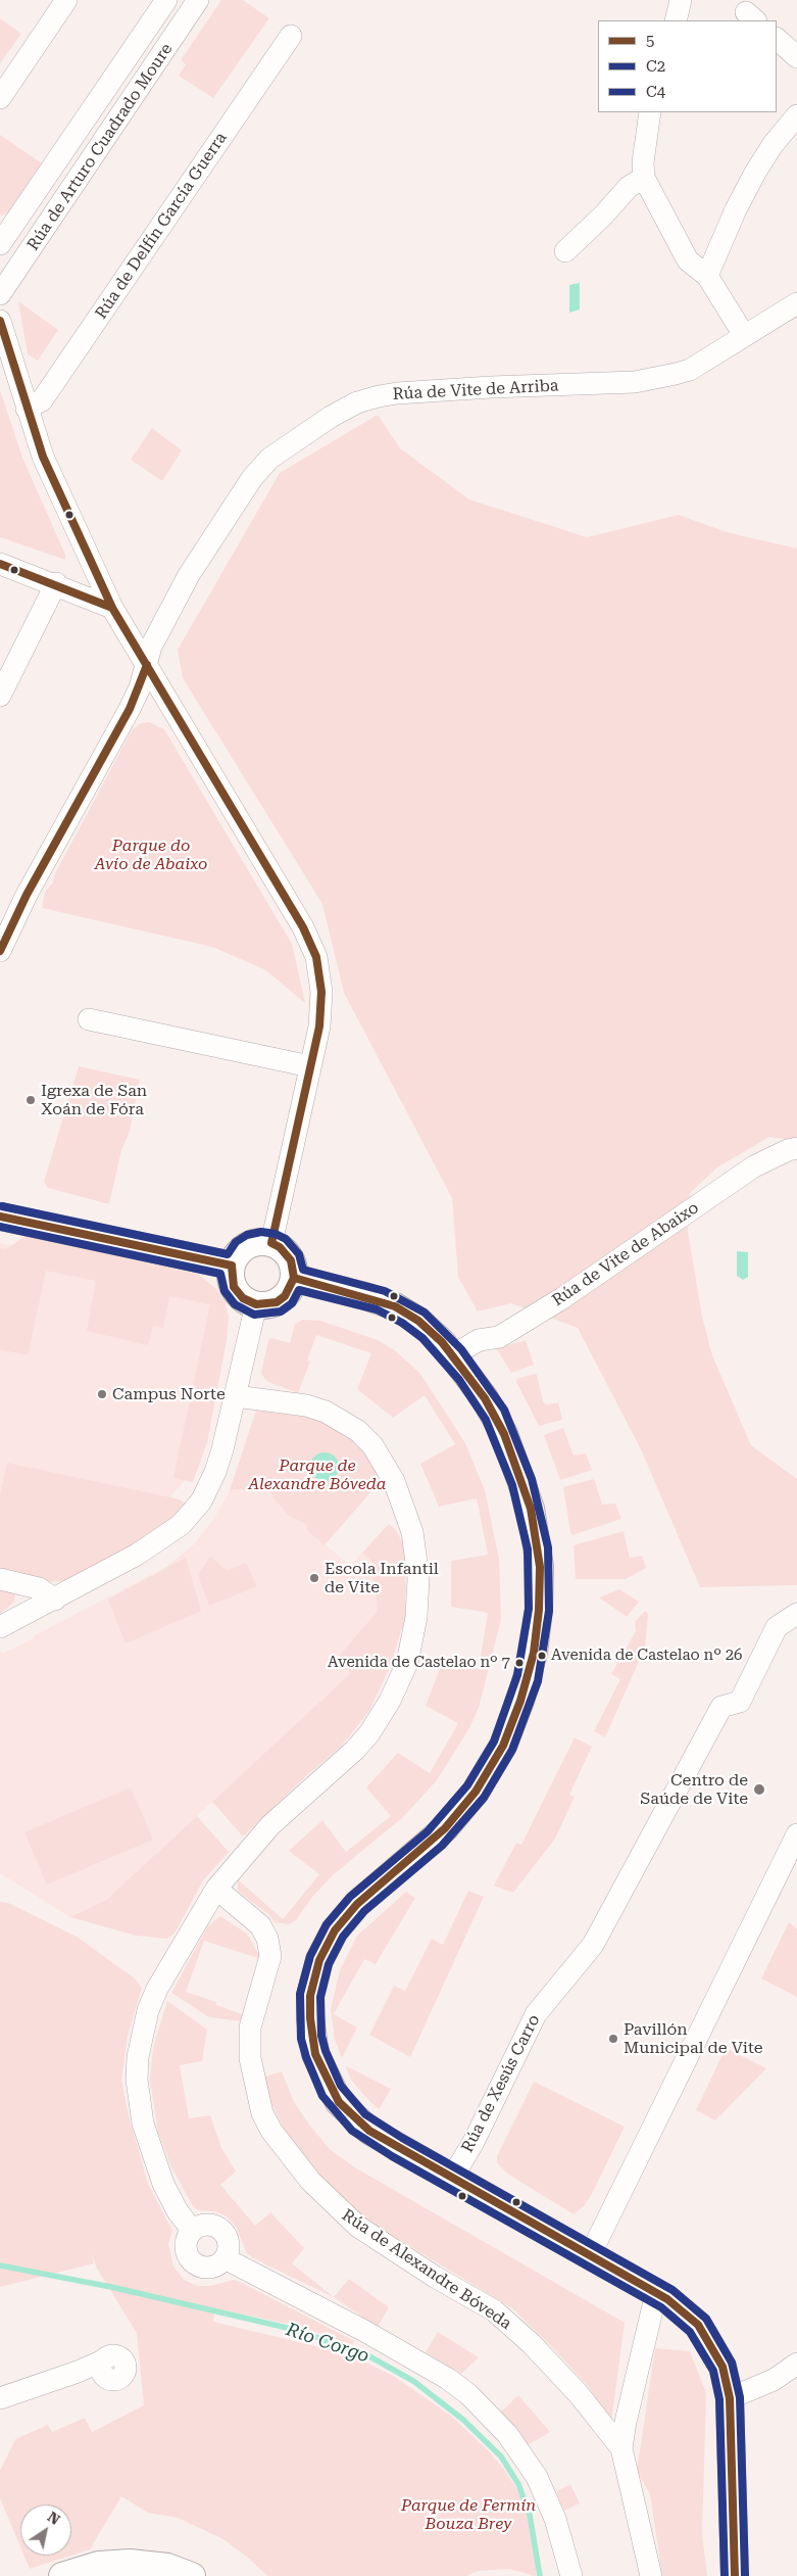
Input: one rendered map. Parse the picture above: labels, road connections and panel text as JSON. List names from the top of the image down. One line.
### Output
{"streets":{"street":["Rúa de Arturo Cuadrado Moure","Rúa de Delfín García Guerra","Rúa de Vite de Arriba","Rúa de Vite de Abaixo","Rúa de Xesús Carro","Rúa de Alexandre Bóveda"]},"water":["Río Corgo"],"parks":["Parque do Avío de Abaixo","Parque de Alexandre Bóveda","Parque de Fermín Bouza Brey"],"places":["Igrexa de San Xoán de Fóra","Campus Norte","Escola Infantil de Vite","Avenida de Castelao nº 26","Avenida de Castelao nº 7","Centro de Saúde de Vite","Pavillón Municipal de Vite"],"lines":["transit line 5","transit line C4","transit line C2"],"legend":["5","C2","C4"],"north":"top right"}
